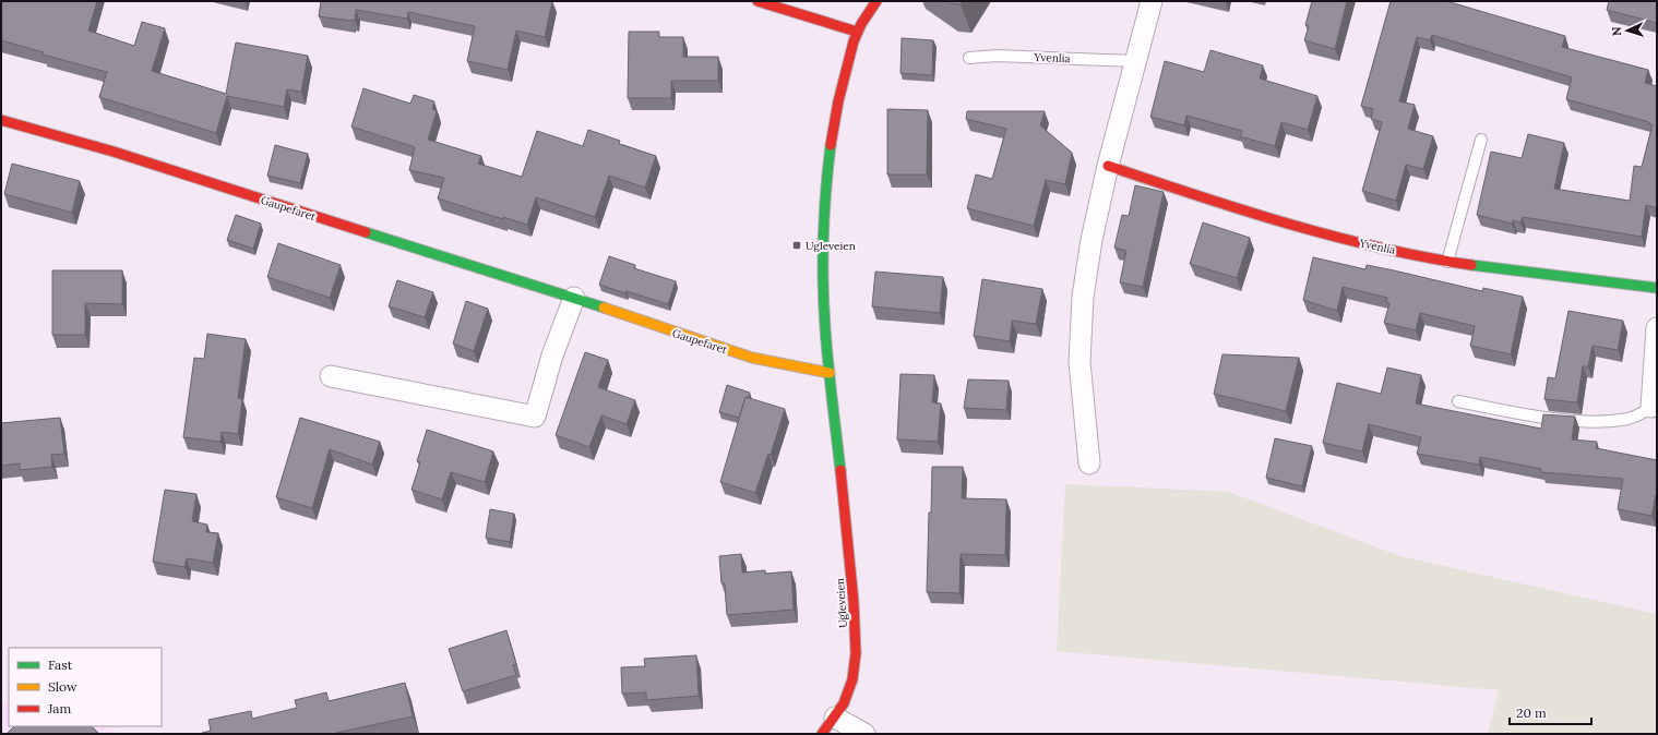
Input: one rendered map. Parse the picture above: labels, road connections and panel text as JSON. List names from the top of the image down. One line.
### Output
{"streets":{"street":["Yvenlia","Gaupefaret","Ugleveien"]},"crossings":[["Gaupefaret","Ugleveien"]],"places":{"transit":["Ugleveien"]},"legend":["Fast","Slow","Jam"],"scale_bar":"20 m","north":"left"}
